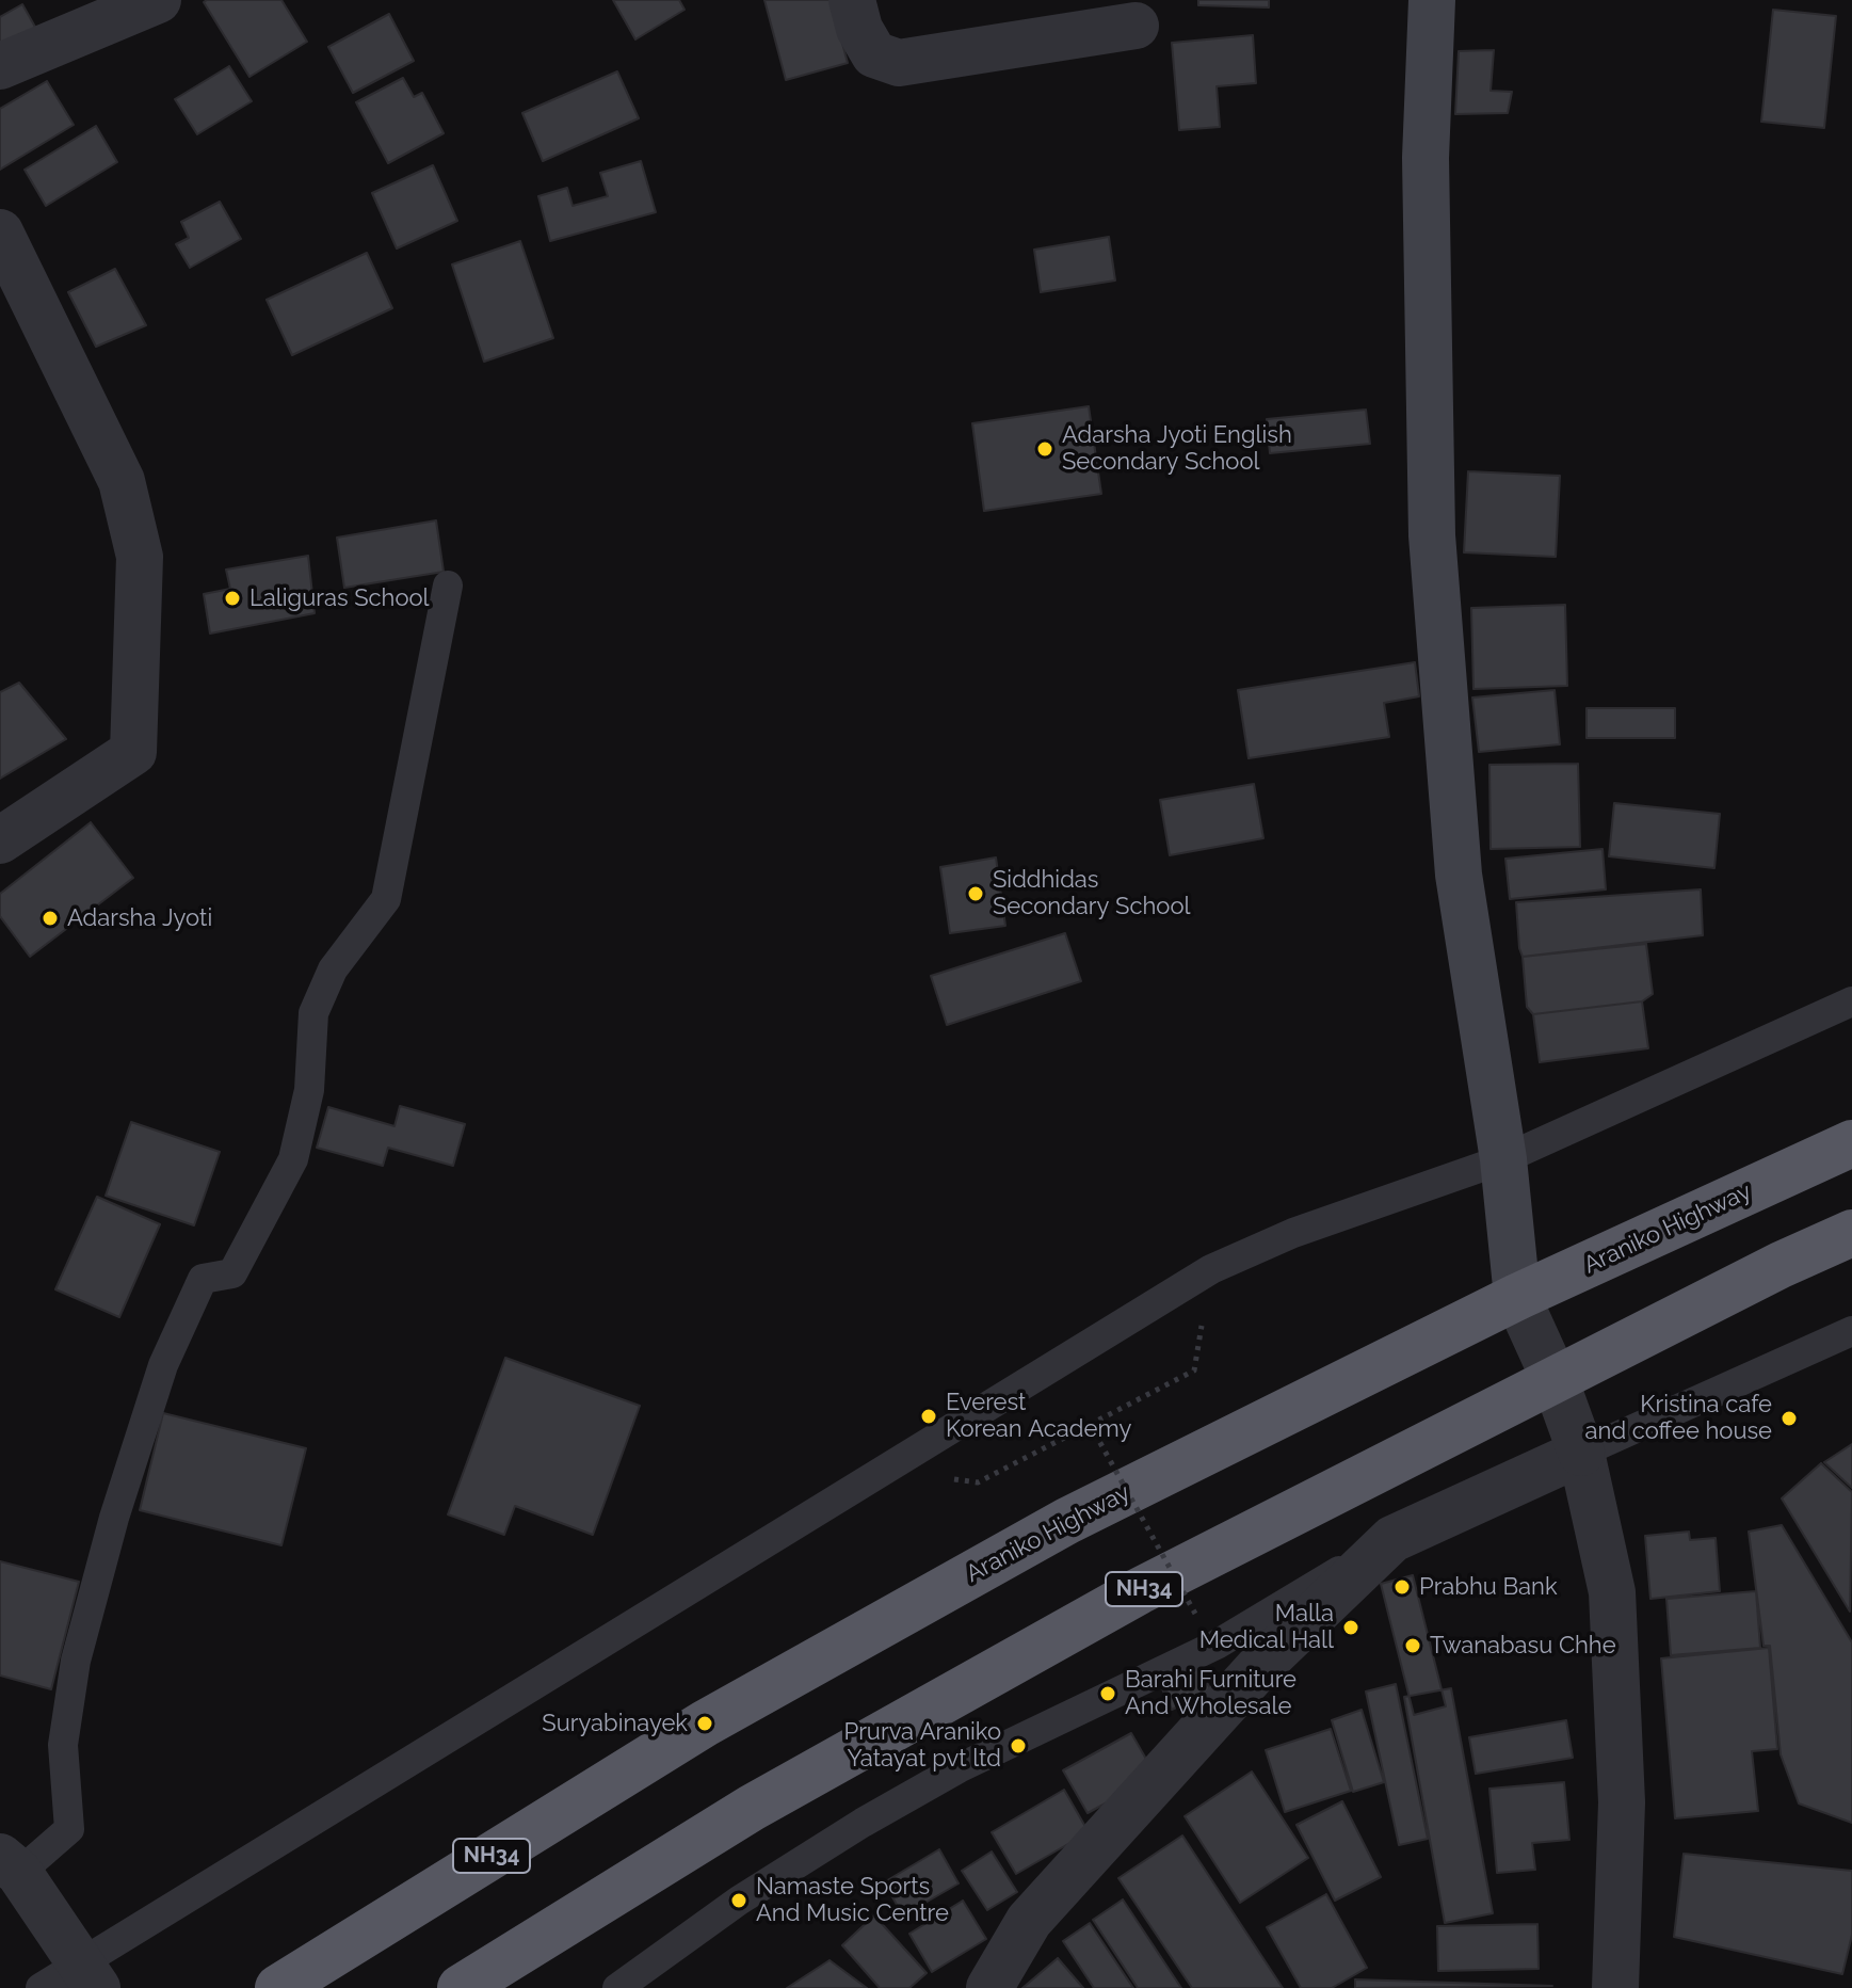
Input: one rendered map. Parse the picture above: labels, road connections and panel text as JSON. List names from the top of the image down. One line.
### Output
{"streets":{"highway":["Araniko Highway","NH34"]},"places":["Adarsha Jyoti English Secondary School","Laliguras School","Siddhidas Secondary School","Adarsha Jyoti","Everest Korean Academy","Kristina cafe and coffee house","Prabhu Bank","Malla Medical Hall","Twanabasu Chhe","Barahi Furniture And Wholesale","Suryabinayek","Prurva Araniko Yatayat pvt ltd","Namaste Sports And Music Centre"]}
